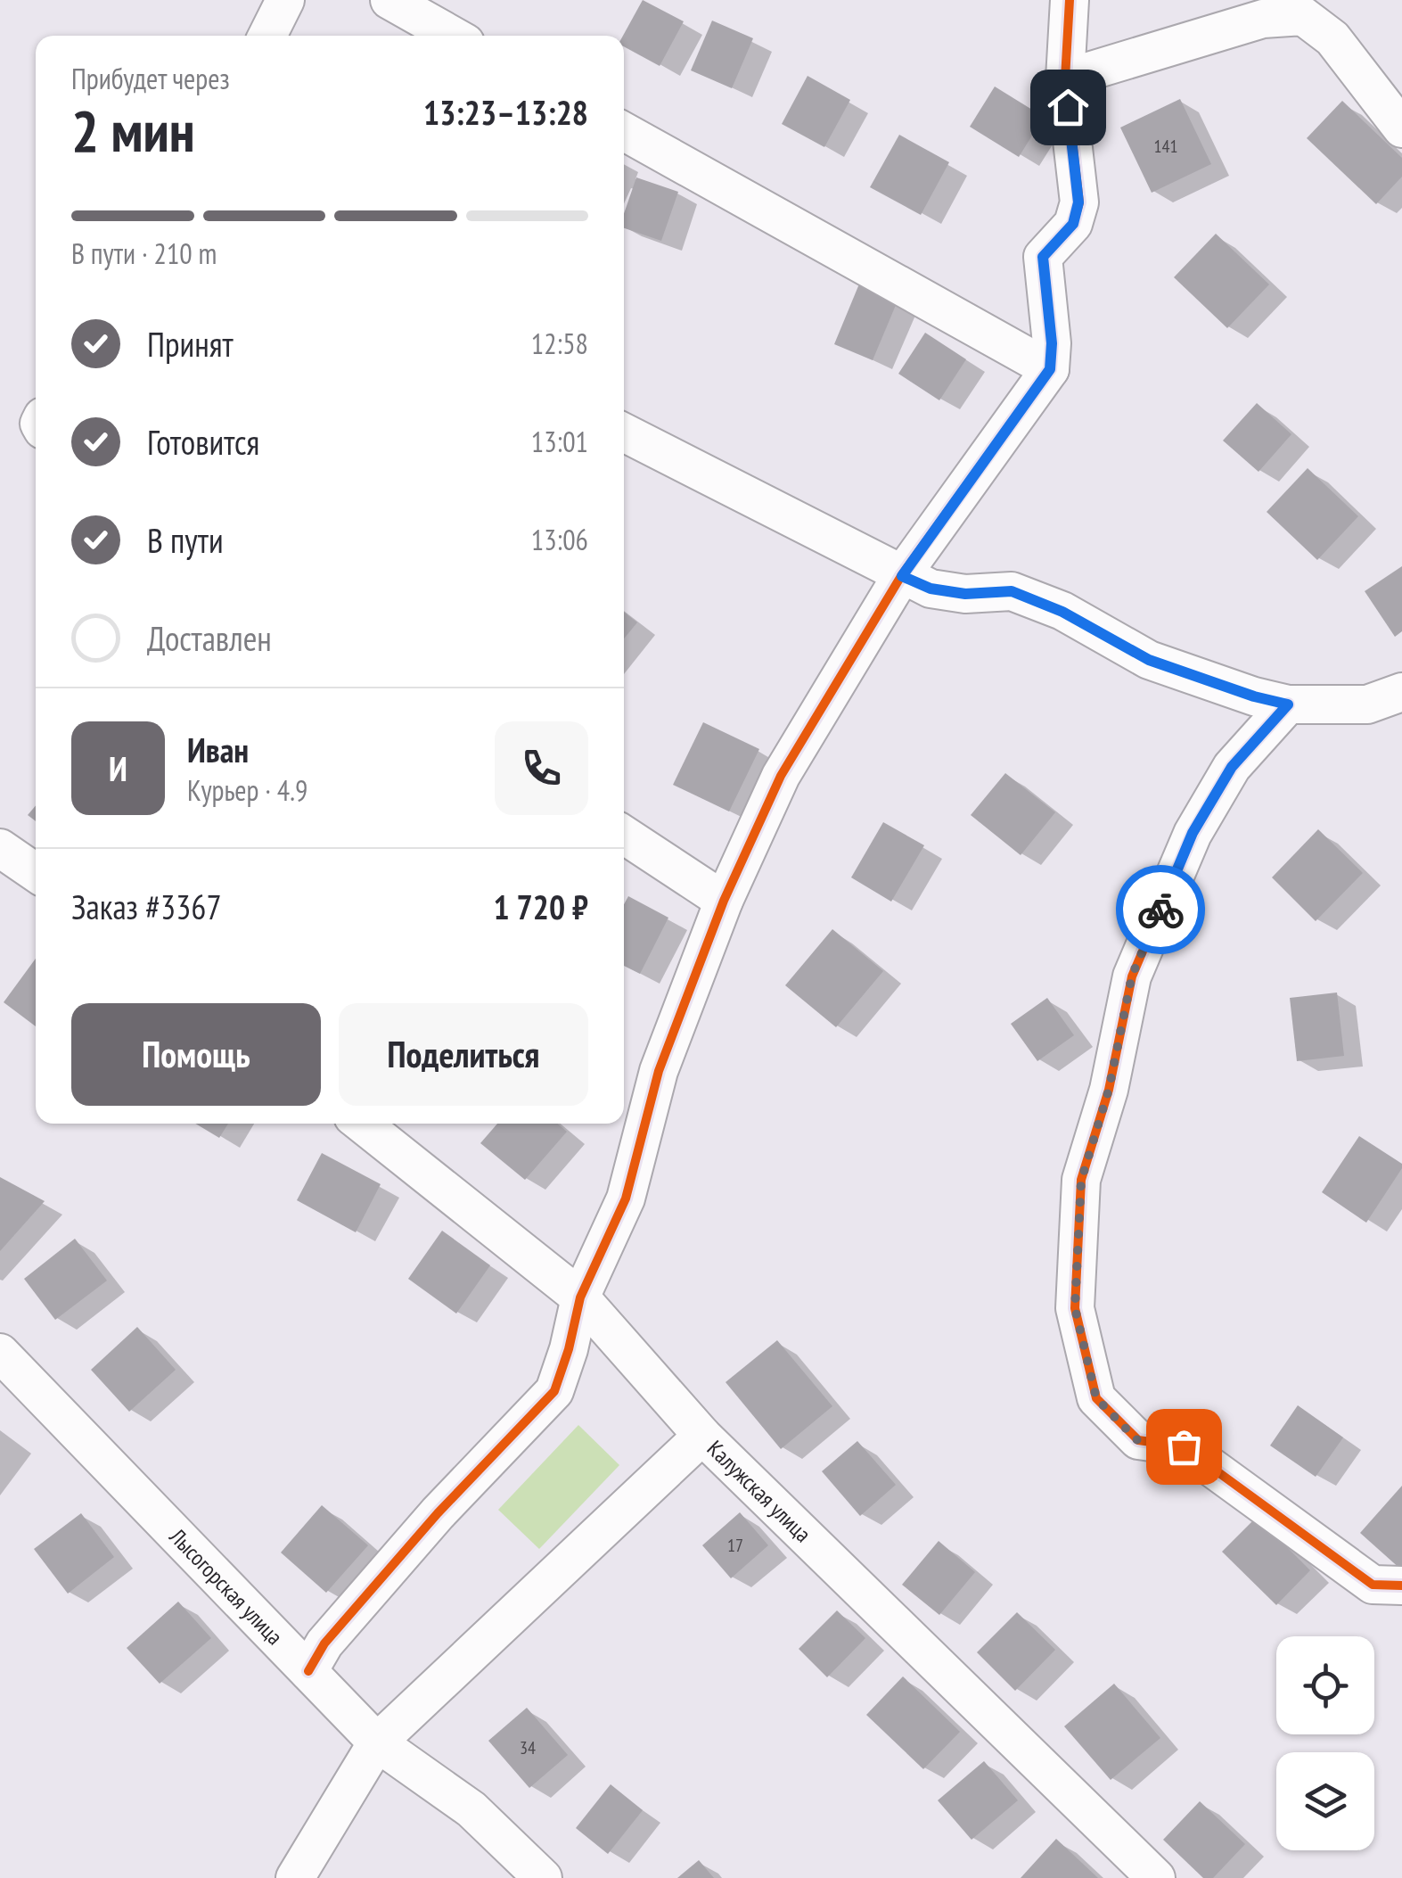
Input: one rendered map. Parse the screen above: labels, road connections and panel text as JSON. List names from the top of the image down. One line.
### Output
{"streets":{"street":["Калужская улица","Лысогорская улица"]},"house_numbers":["141","17","34"],"page":{"heading":["2 мин","Прибудет через","13:23–13:28"],"panel":["Иван","Курьер · 4.9","Заказ #3367","1 720 ₽"],"bar":"В пути · 210 m","list":[["Принят","12:58"],["Готовится","13:01"],["В пути","13:06"],"Доставлен"],"round":"И","buttons":["Помощь","Поделиться"]}}
